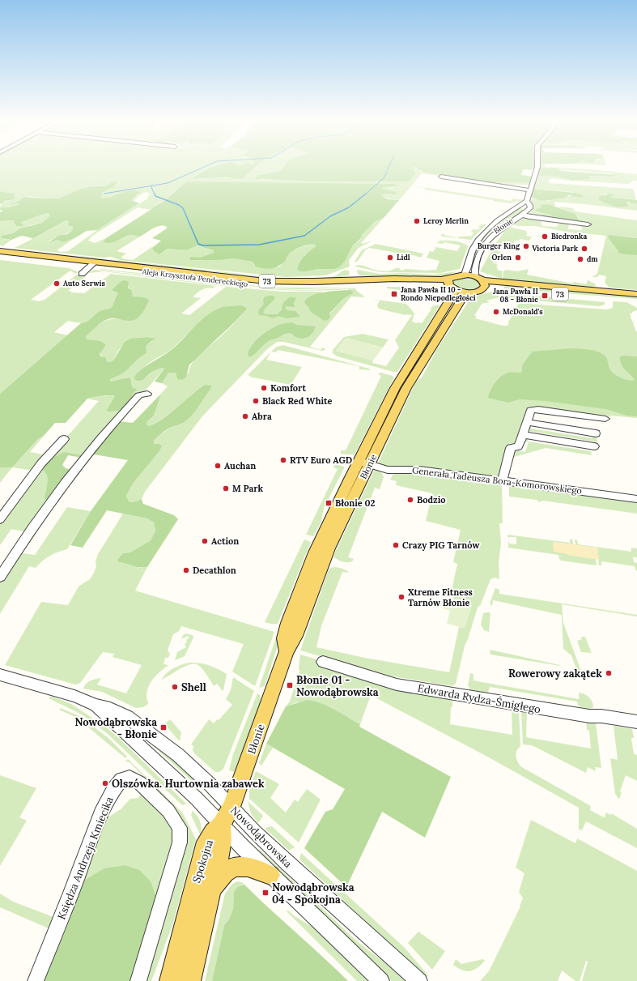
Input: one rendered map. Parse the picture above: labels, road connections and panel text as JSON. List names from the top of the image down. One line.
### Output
{"streets":{"main road":["Błonie","Aleja Krzysztofa Pendereckiego","73","Spokojna"],"street":["Generała Tadeusza Bora-Komorowskiego","Edwarda Rydza-Śmigłego","Nowodąbrowska","Księdza Andrzeja Kmiecika"]},"crossings":[["Błonie","Aleja Krzysztofa Pendereckiego"],["Błonie","73"],["Błonie","Generała Tadeusza Bora-Komorowskiego"],["Błonie","Nowodąbrowska"],["Błonie","Spokojna"],["Aleja Krzysztofa Pendereckiego","73"],["Nowodąbrowska","Spokojna"]],"places":{"other":["Leroy Merlin","Biedronka","Burger King","Victoria Park","Lidl","Orlen","dm","Auto Serwis","McDonald's","Komfort","Black Red White","Abra","RTV Euro AGD","Auchan","M Park","Bodzio","Action","Crazy PIG Tarnów","Decathlon","Xtreme Fitness Tarnów Błonie","Rowerowy zakątek","Shell","Olszówka. Hurtownia zabawek"],"transit":["Jana Pawła II 10 - Rondo Niepodległości","Jana Pawła II 08 - Błonie","Błonie 02","Błonie 01 - Nowodąbrowska","Nowodąbrowska - Błonie","Nowodąbrowska 04 - Spokojna"]}}
